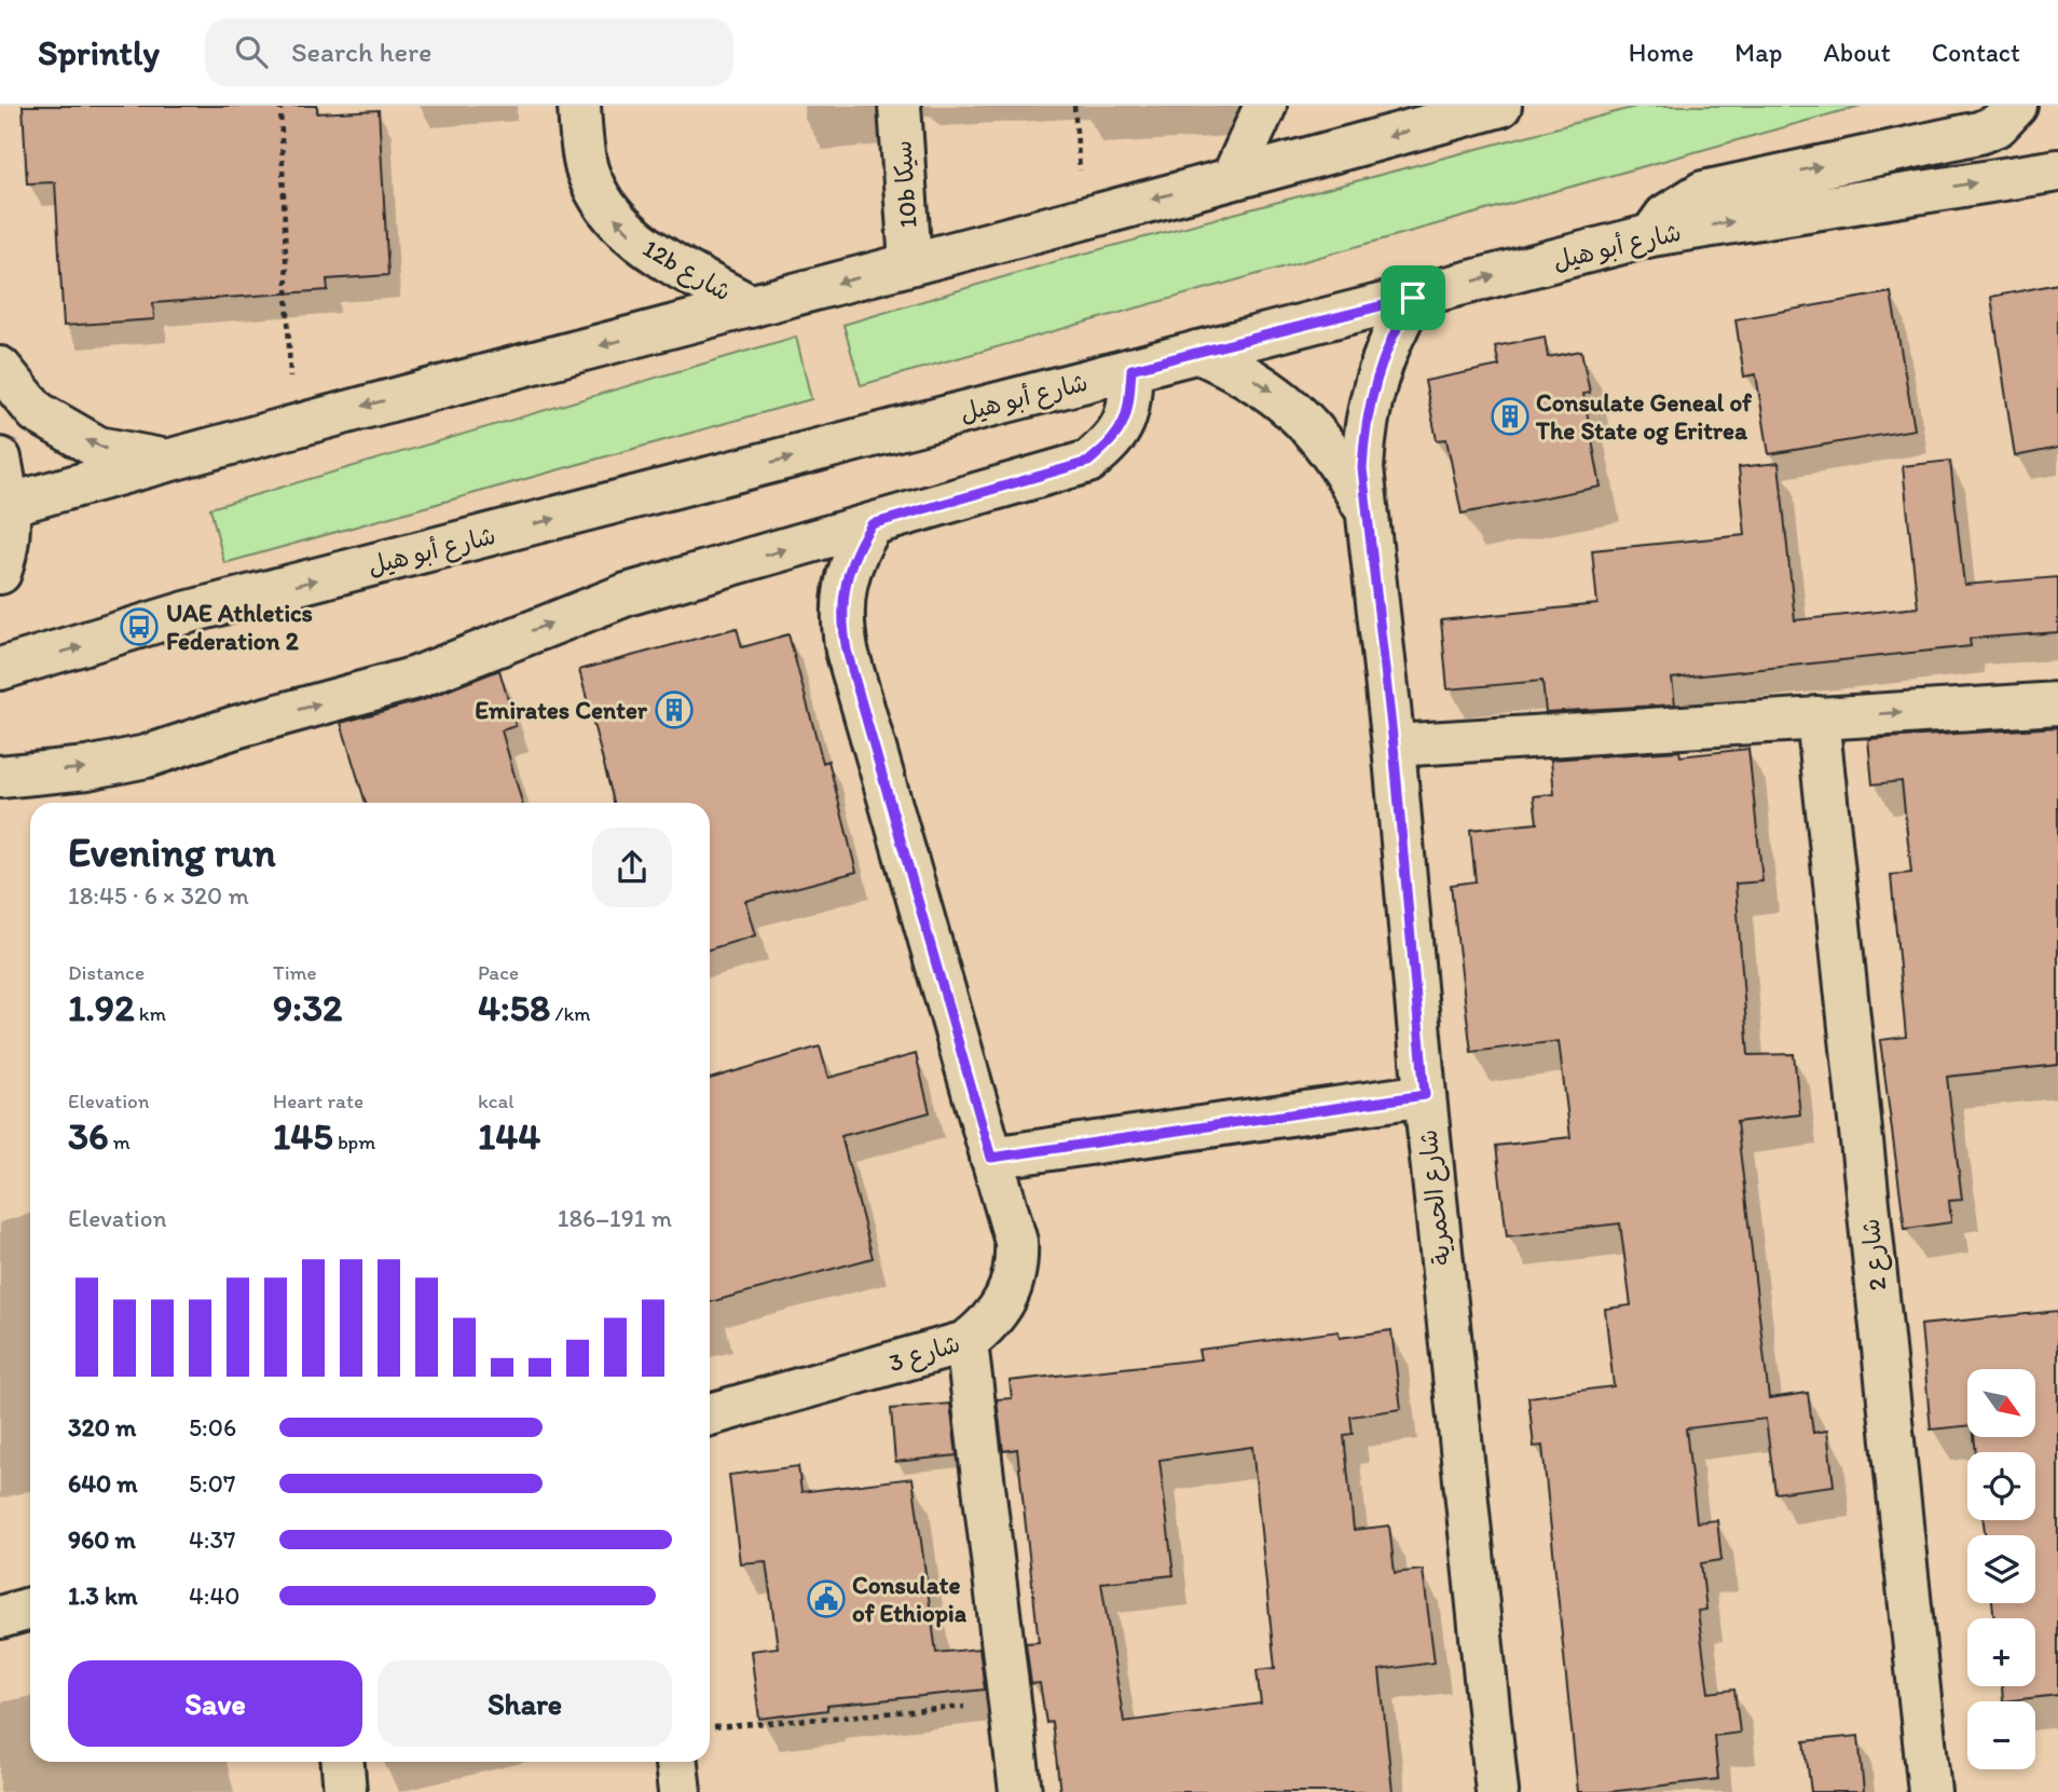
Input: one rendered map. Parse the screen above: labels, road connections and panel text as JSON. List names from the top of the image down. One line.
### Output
{"streets":{"street":["10b سيكا","شارع أبو هيل","12b شارع","شارع الحمرية","شارع 2","شارع 3"]},"crossings":[["شارع أبو هيل","شارع الحمرية"]],"one_way":["12b شارع"],"places":{"building":["Consulate Geneal of The State og Eritrea","Emirates Center"],"bus stop":["UAE Athletics Federation 2"],"public building":["Consulate of Ethiopia"]},"north":"bottom right","page":{"header":"Sprintly","search":"Search here","nav":["Home","Map","About","Contact"],"heading":["Evening run","18:45 · 6 × 320 m"],"stats":[["Distance","1.92 km"],["Time","9:32"],["Pace","4:58 /km"],["Elevation","36 m"],["Heart rate","145 bpm"],["kcal","144"]],"chart":["Elevation","186–191 m"],"map_buttons":["+","−"],"list":[{"name":"320 m","note":"5:06"},{"name":"640 m","note":"5:07"},{"name":"960 m","note":"4:37"},{"name":"1.3 km","note":"4:40"}],"buttons":["Save","Share"]}}
